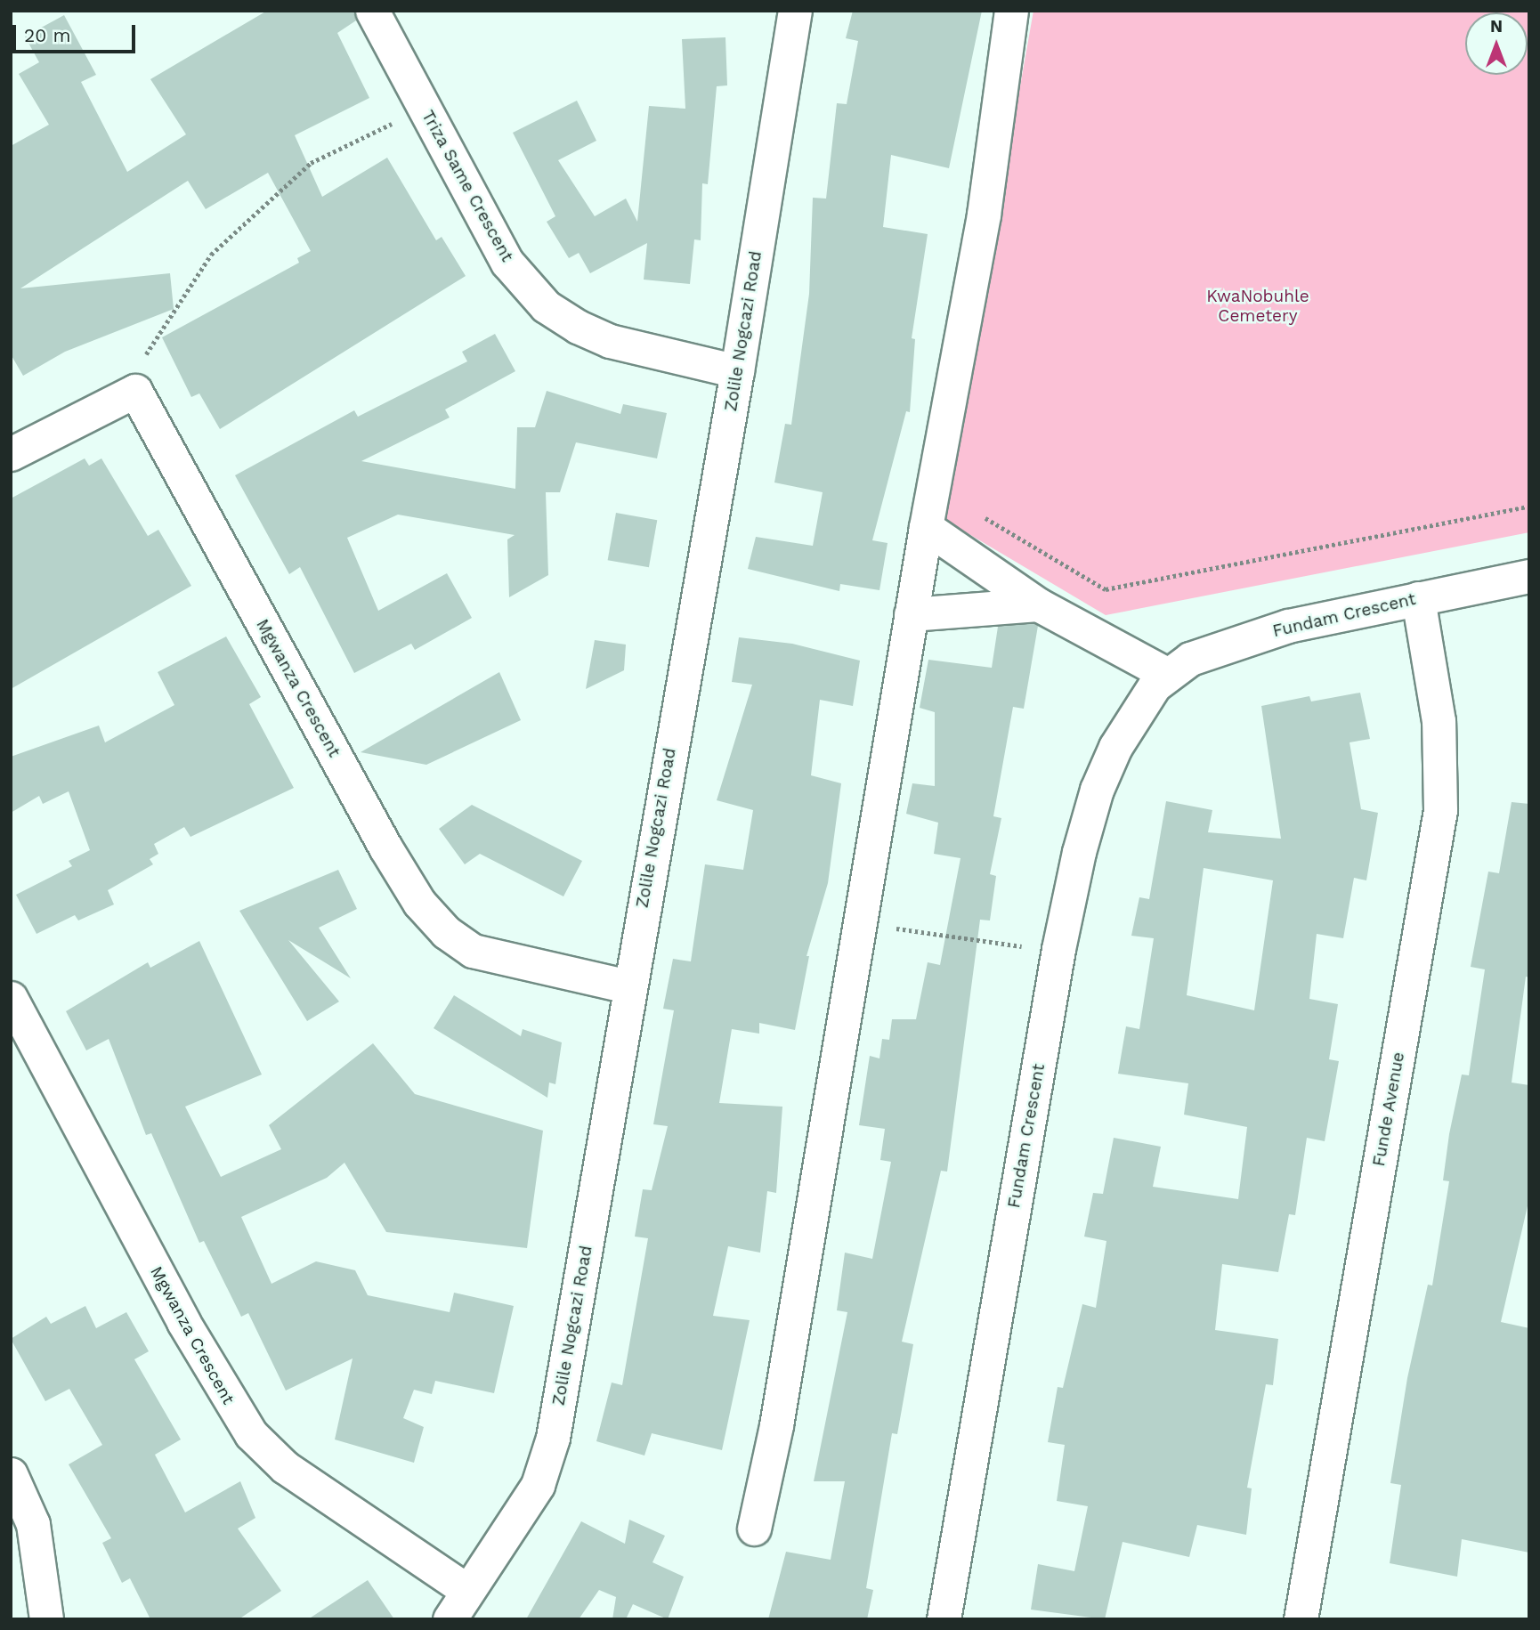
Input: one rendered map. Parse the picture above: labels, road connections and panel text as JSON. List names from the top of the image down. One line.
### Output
{"streets":{"street":["Triza Same Crescent","Zolile Nogcazi Road","Fundam Crescent","Mgwanza Crescent","Funde Avenue"]},"crossings":[["Triza Same Crescent","Zolile Nogcazi Road"],["Zolile Nogcazi Road","Mgwanza Crescent"],["Fundam Crescent","Funde Avenue"]],"parks":["KwaNobuhle Cemetery"],"scale_bar":"20 m","north":"top"}
